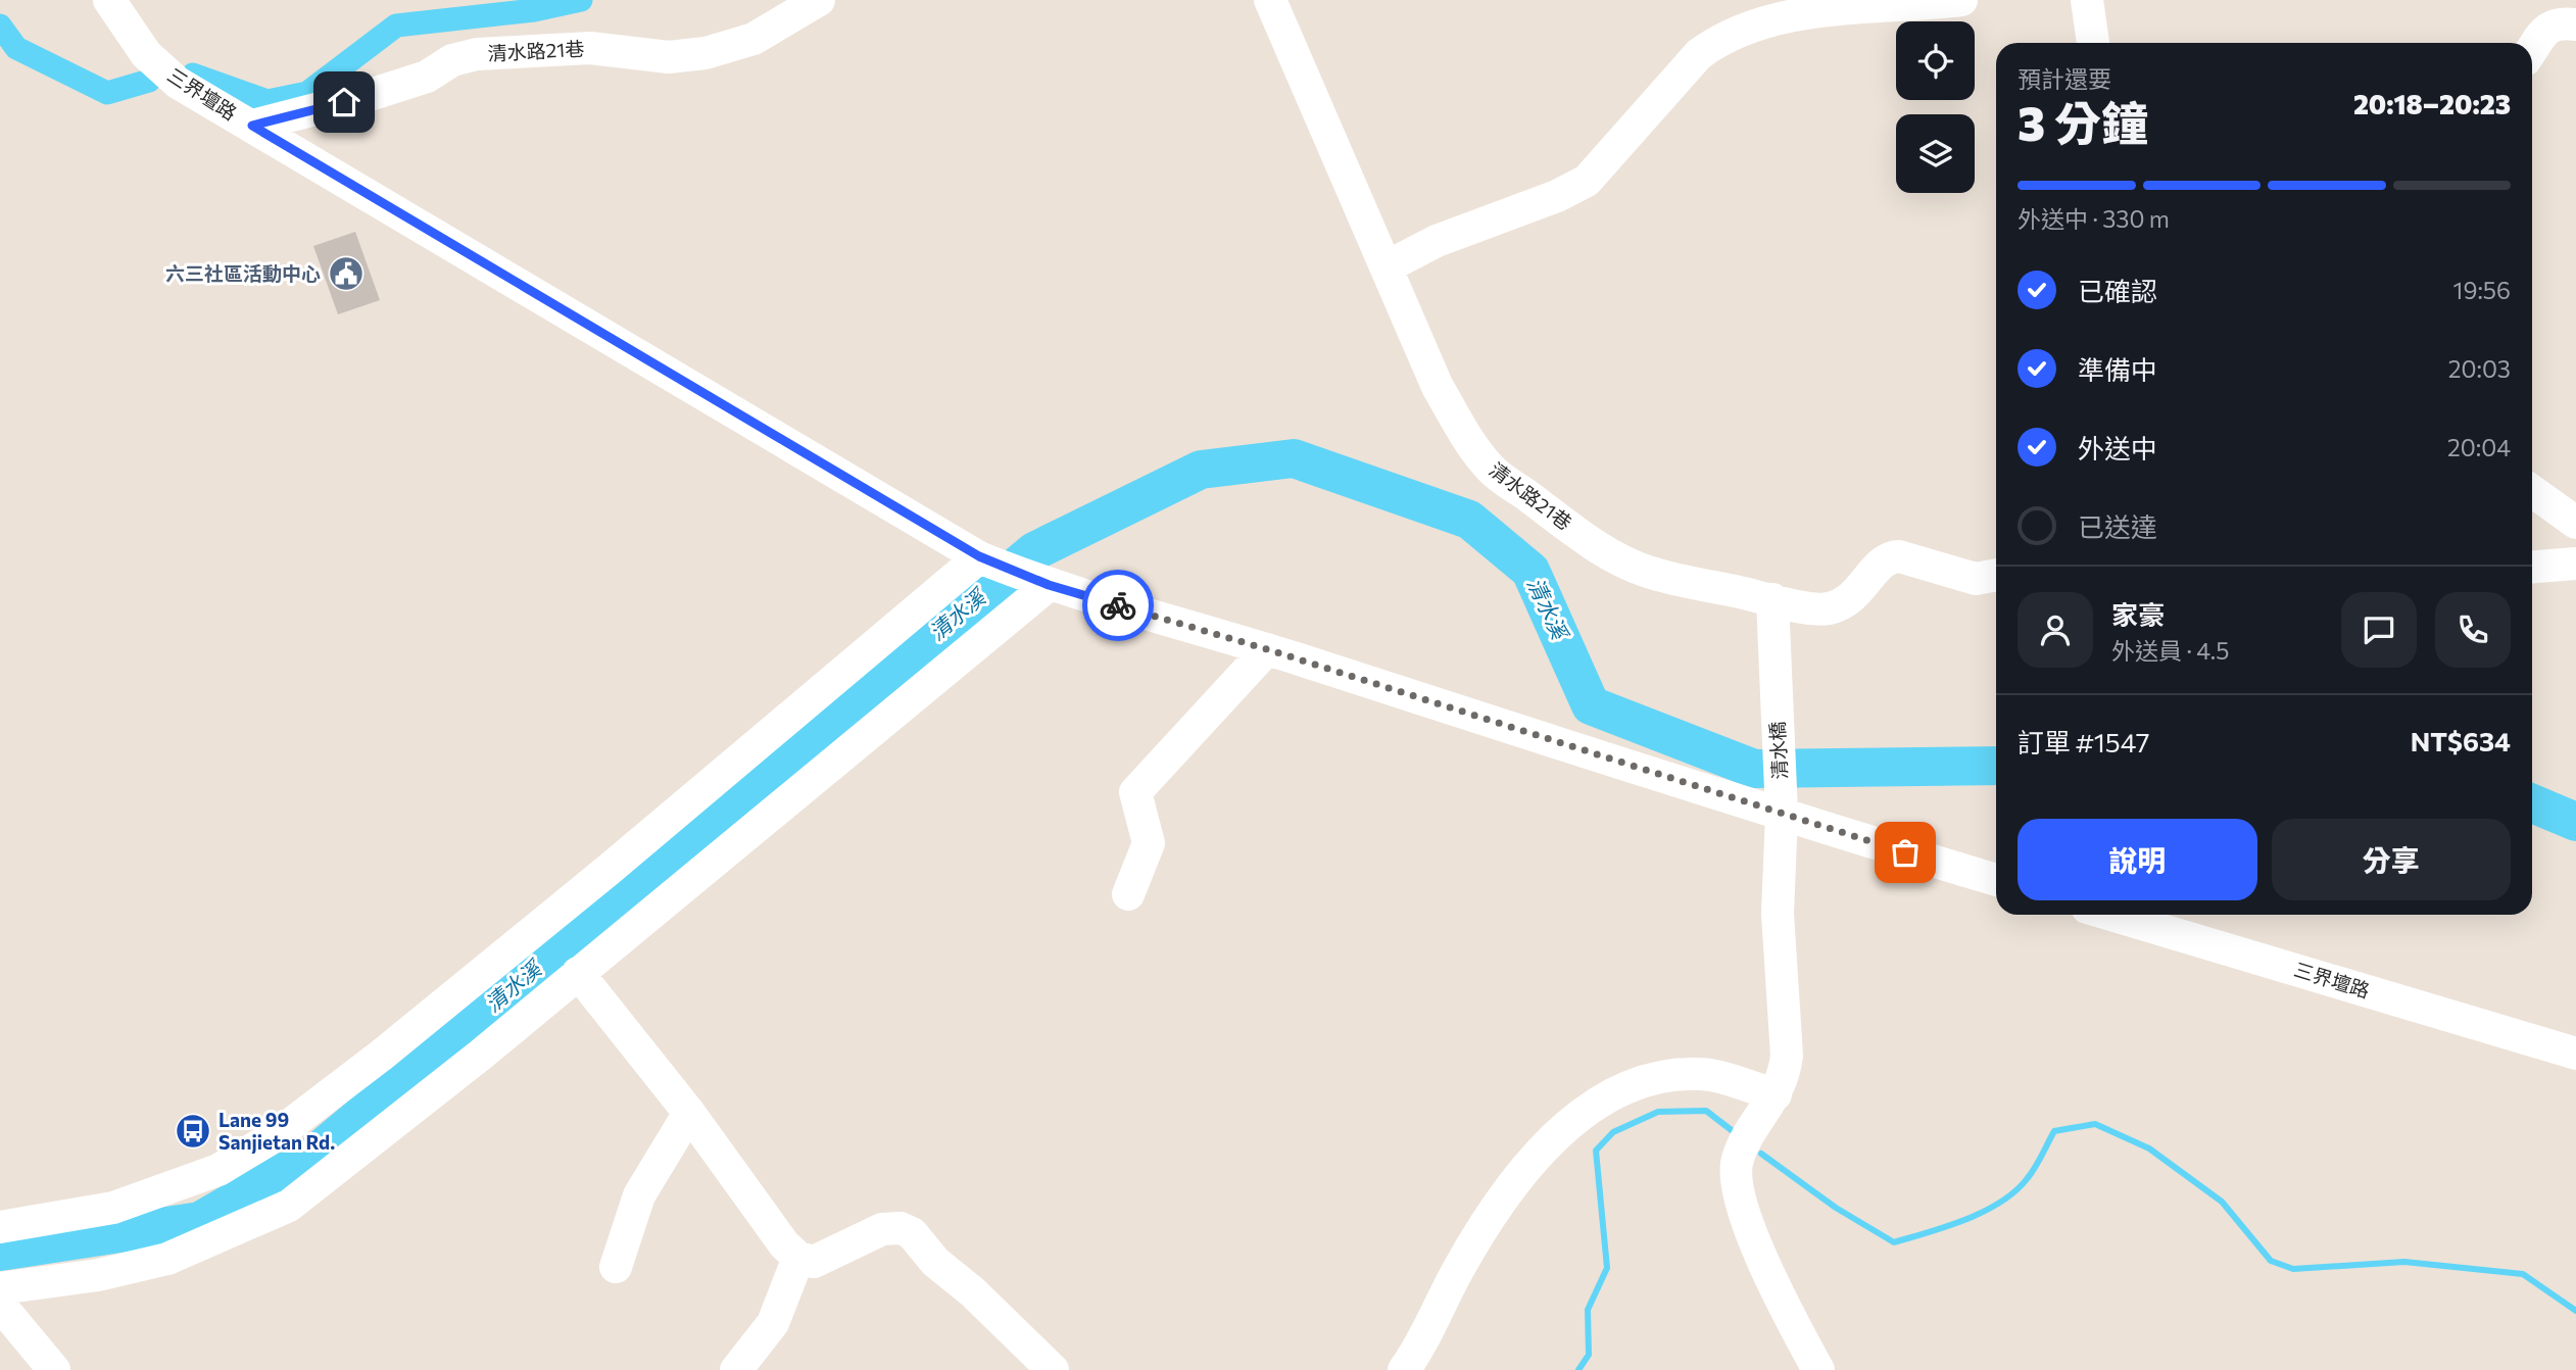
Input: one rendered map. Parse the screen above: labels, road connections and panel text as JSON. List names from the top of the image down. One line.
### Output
{"streets":{"street":["清水路21巷","三界壇路","清水橋"]},"crossings":[["清水路21巷","三界壇路"],["清水路21巷","清水橋"]],"water":["清水溪"],"places":{"public building":["六三社區活動中心"],"bus stop":["Lane 99 Sanjietan Rd."]},"page":{"heading":["3 分鐘","預計還要","20:18–20:23"],"panel":["家豪","外送員 · 4.5","訂單 #1547","NT$634"],"bar":"外送中 · 330 m","list":[["已確認","19:56"],["準備中","20:03"],["外送中","20:04"],"已送達"],"buttons":["說明","分享"]}}
